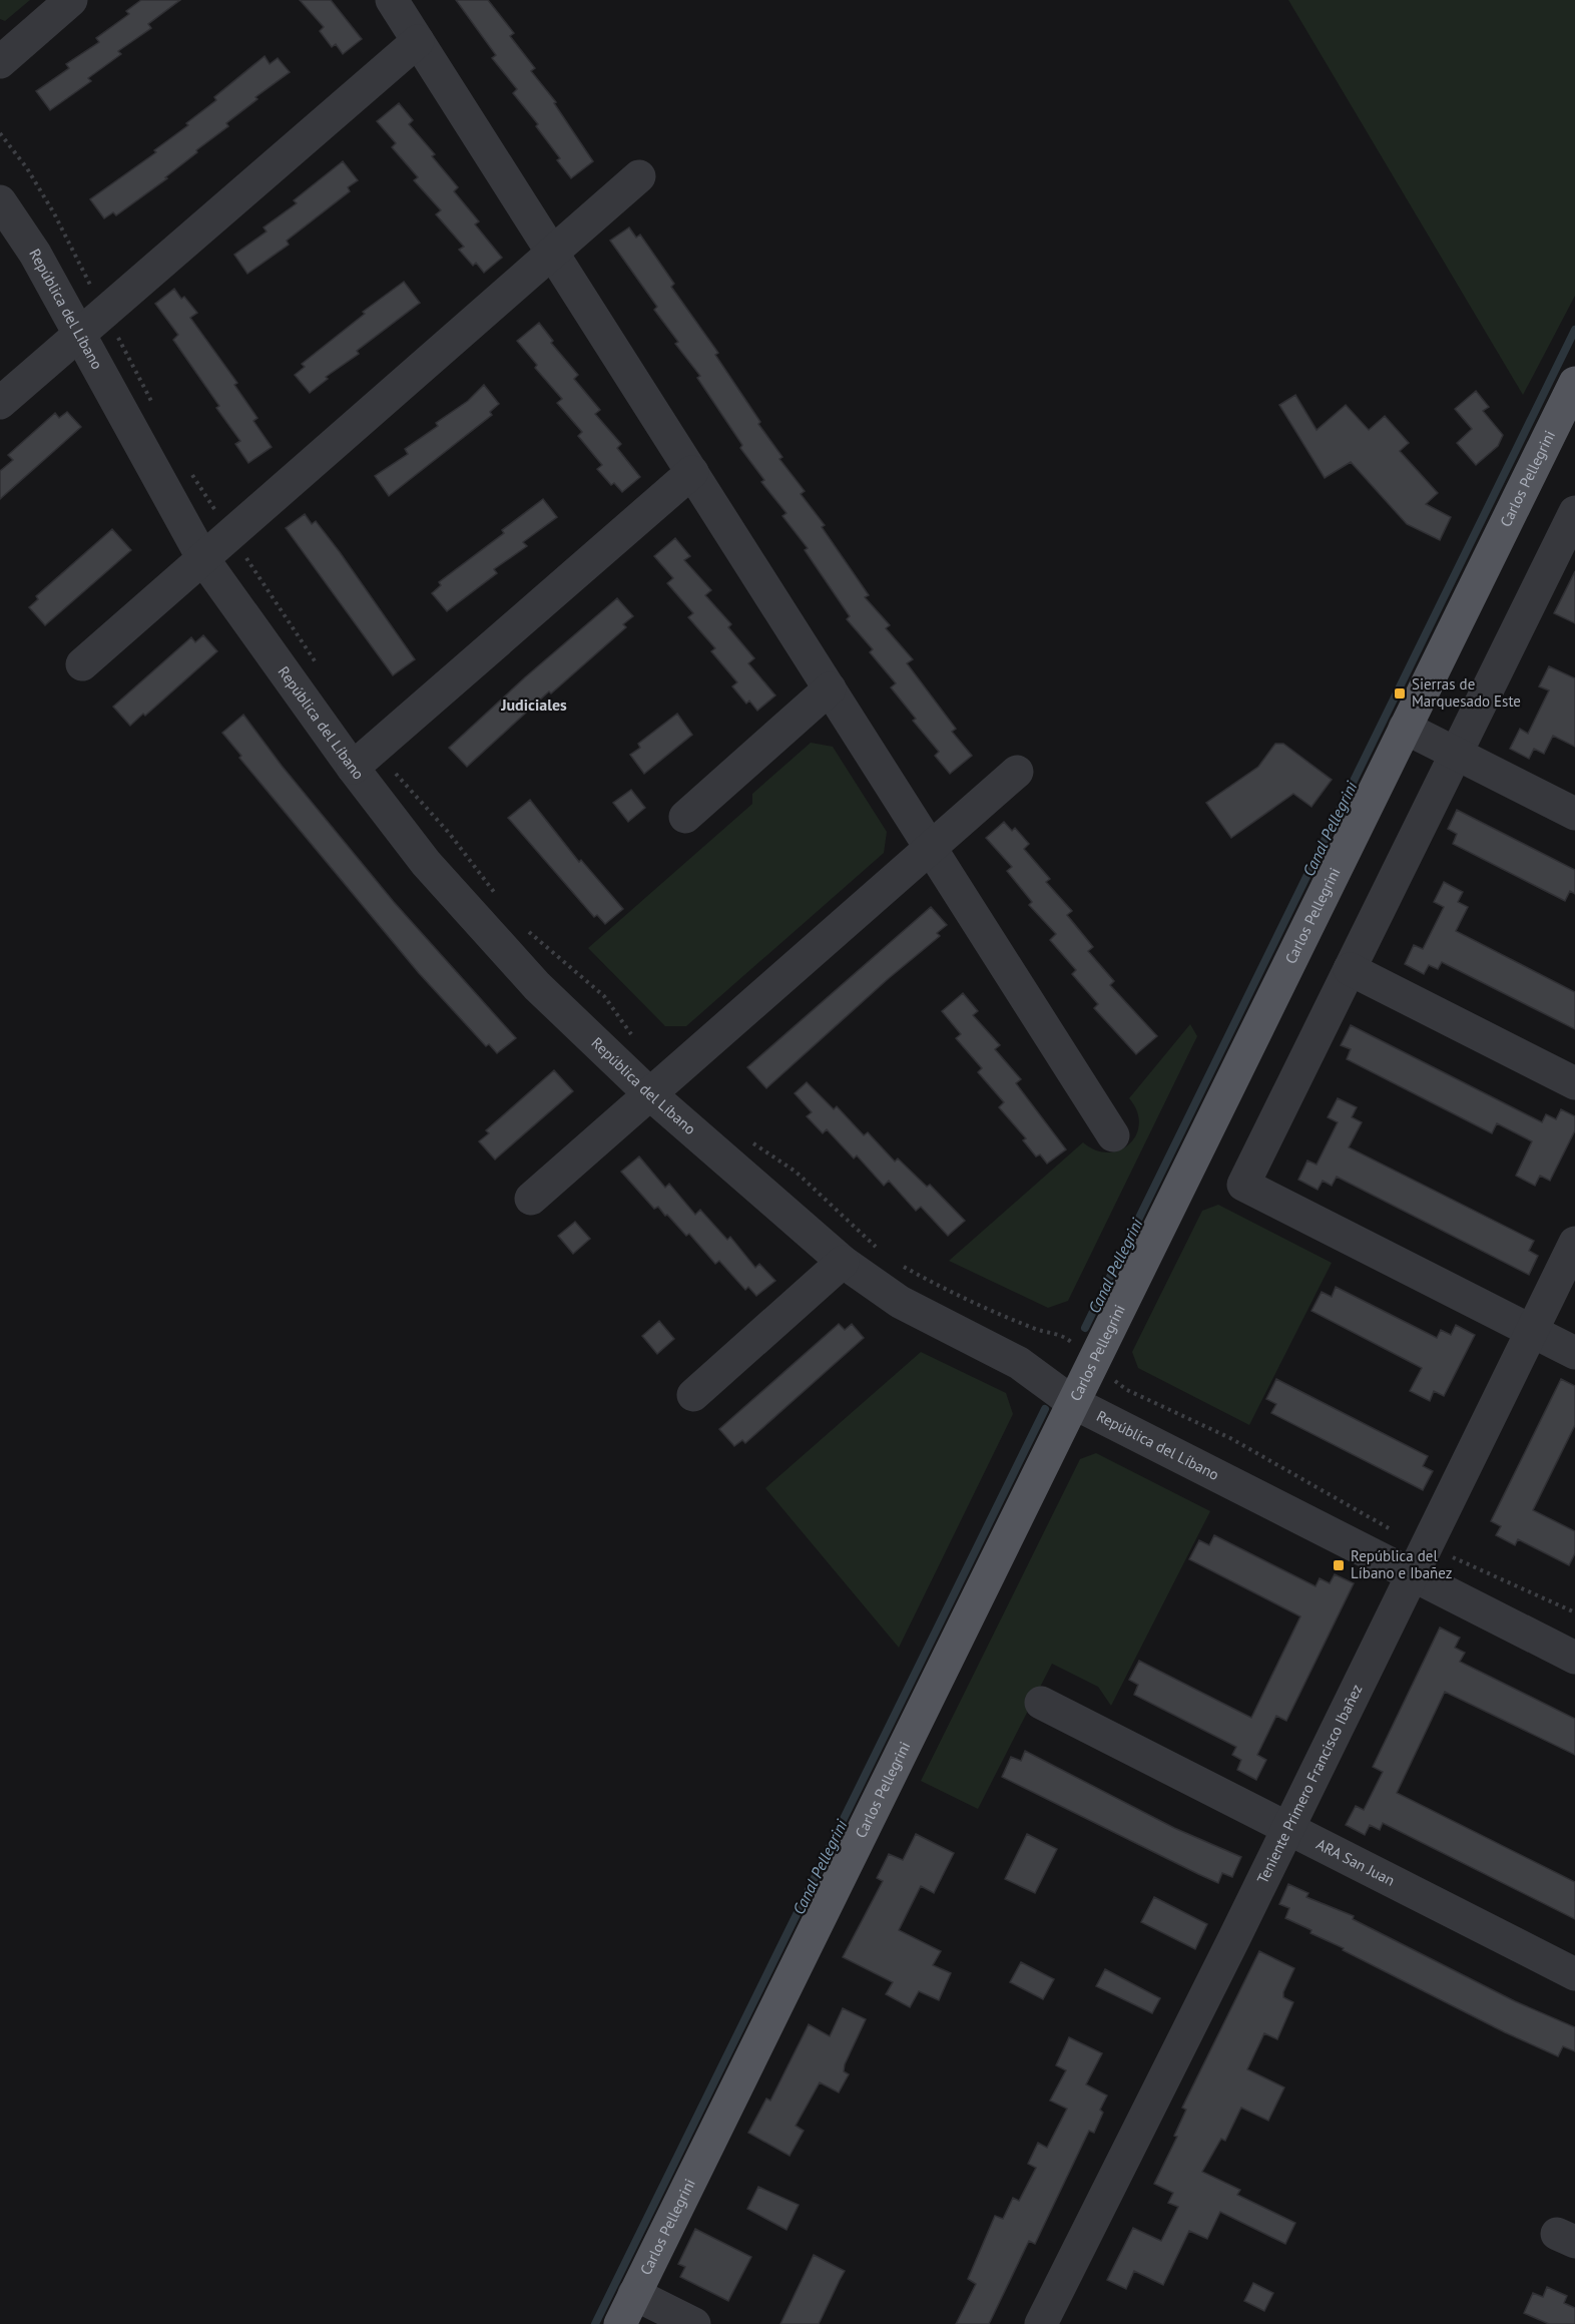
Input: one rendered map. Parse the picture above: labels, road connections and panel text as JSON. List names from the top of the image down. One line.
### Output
{"streets":{"main road":["Carlos Pellegrini"],"street":["República del Líbano","Teniente Primero Francisco Ibañez","ARA San Juan"]},"crossings":[["República del Líbano","Carlos Pellegrini"],["República del Líbano","Teniente Primero Francisco Ibañez"],["Teniente Primero Francisco Ibañez","ARA San Juan"]],"districts":["Judiciales"],"water":["Canal Pellegrini"],"places":{"transit":["Sierras de Marquesado Este","República del Líbano e Ibañez"]}}
